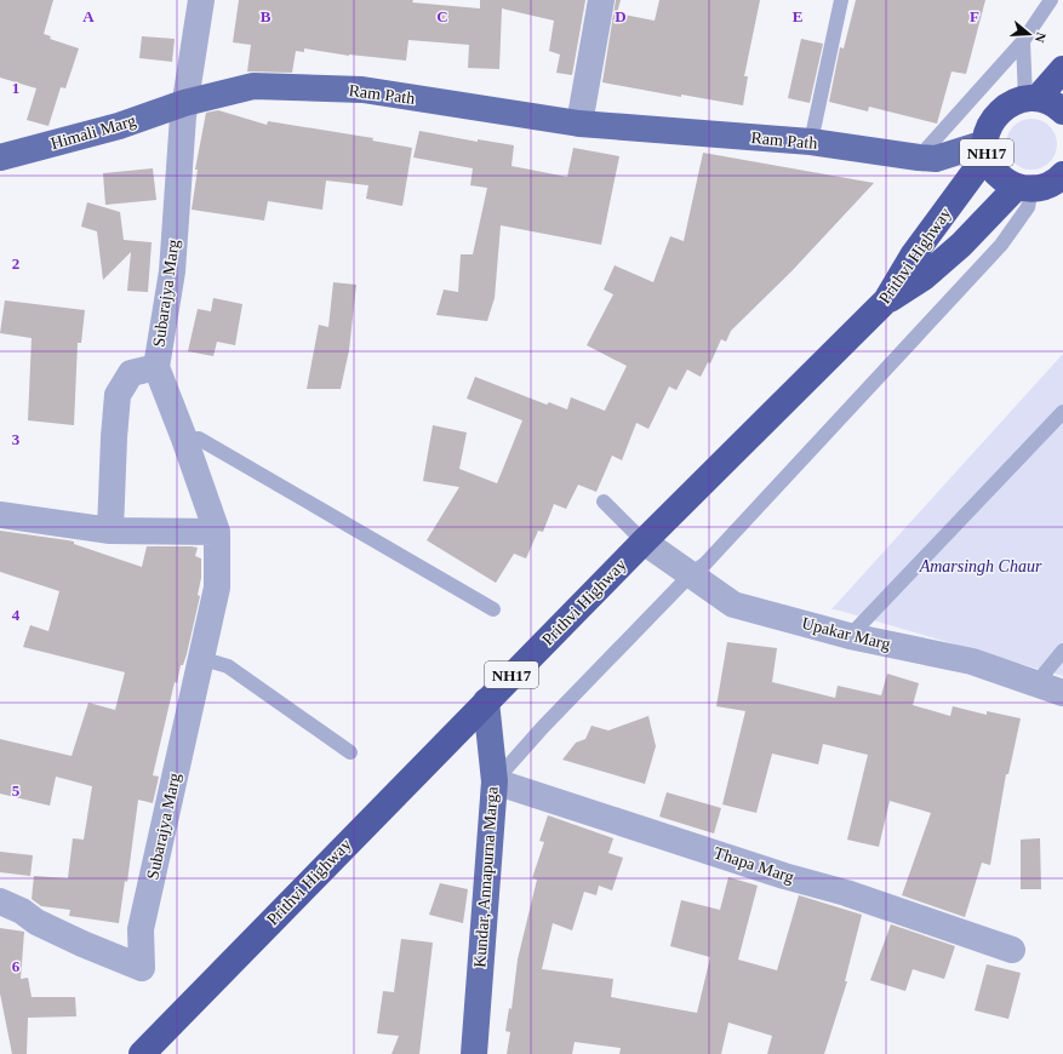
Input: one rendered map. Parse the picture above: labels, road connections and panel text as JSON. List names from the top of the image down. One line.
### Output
{"streets":{"highway":["NH17","Prithvi Highway"],"main road":["Ram Path","Himali Marg","Kundar, Annapurna Marga"],"street":["Subarajya Marg","Upakar Marg","Thapa Marg"]},"crossings":[["Ram Path","Himali Marg"],["Ram Path","NH17"],["Ram Path","Prithvi Highway"],["Ram Path","Subarajya Marg"],["Himali Marg","Subarajya Marg"],["NH17","Prithvi Highway"],["Prithvi Highway","Upakar Marg"],["Prithvi Highway","Kundar, Annapurna Marga"],["Thapa Marg","Kundar, Annapurna Marga"]],"parks":["Amarsingh Chaur"],"north":"right","grid":{"columns":["A","B","C","D","E","F"],"rows":["1","2","3","4","5","6"]}}
